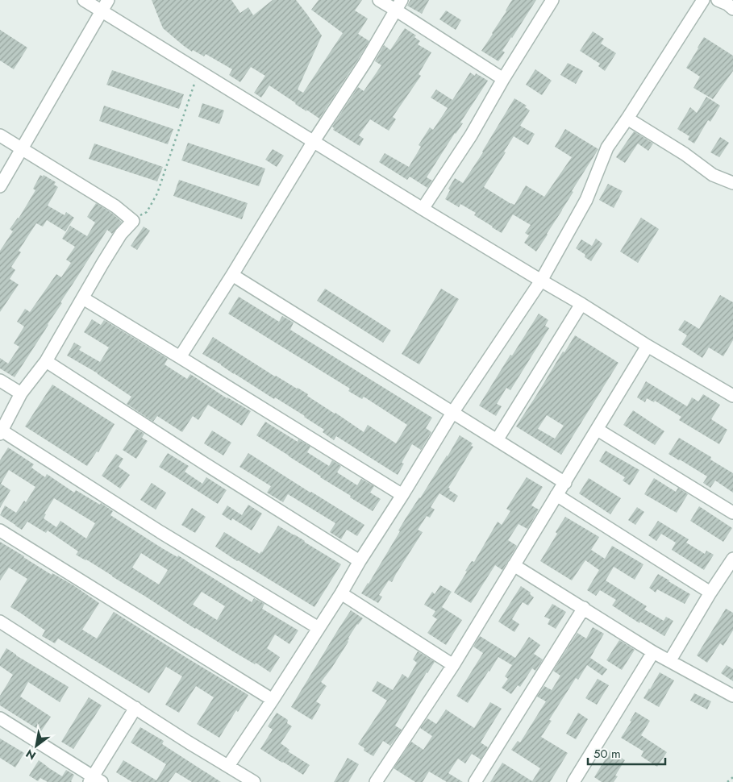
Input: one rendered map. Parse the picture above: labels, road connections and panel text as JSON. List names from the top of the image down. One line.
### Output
{"scale_bar":"50 m","north":"bottom left"}
